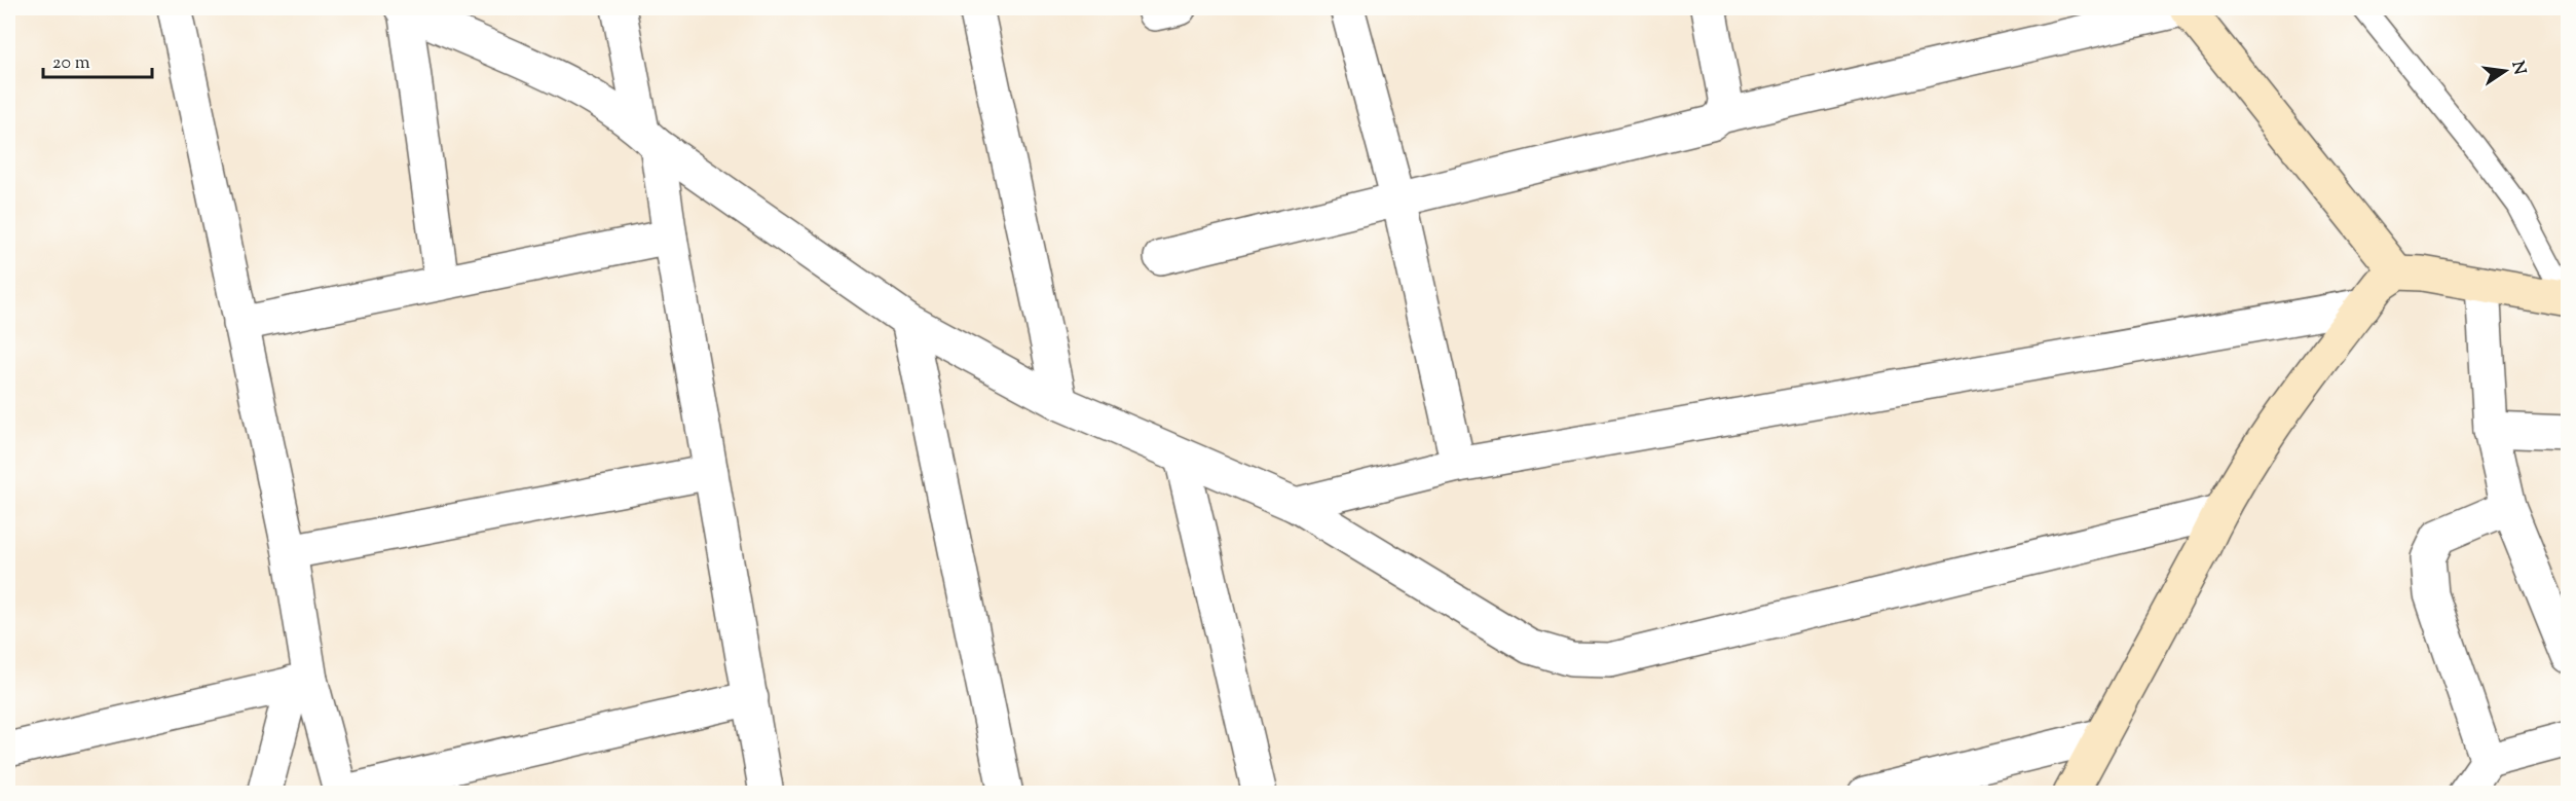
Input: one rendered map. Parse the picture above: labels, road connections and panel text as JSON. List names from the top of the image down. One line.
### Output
{"scale_bar":"20 m","north":"right"}
